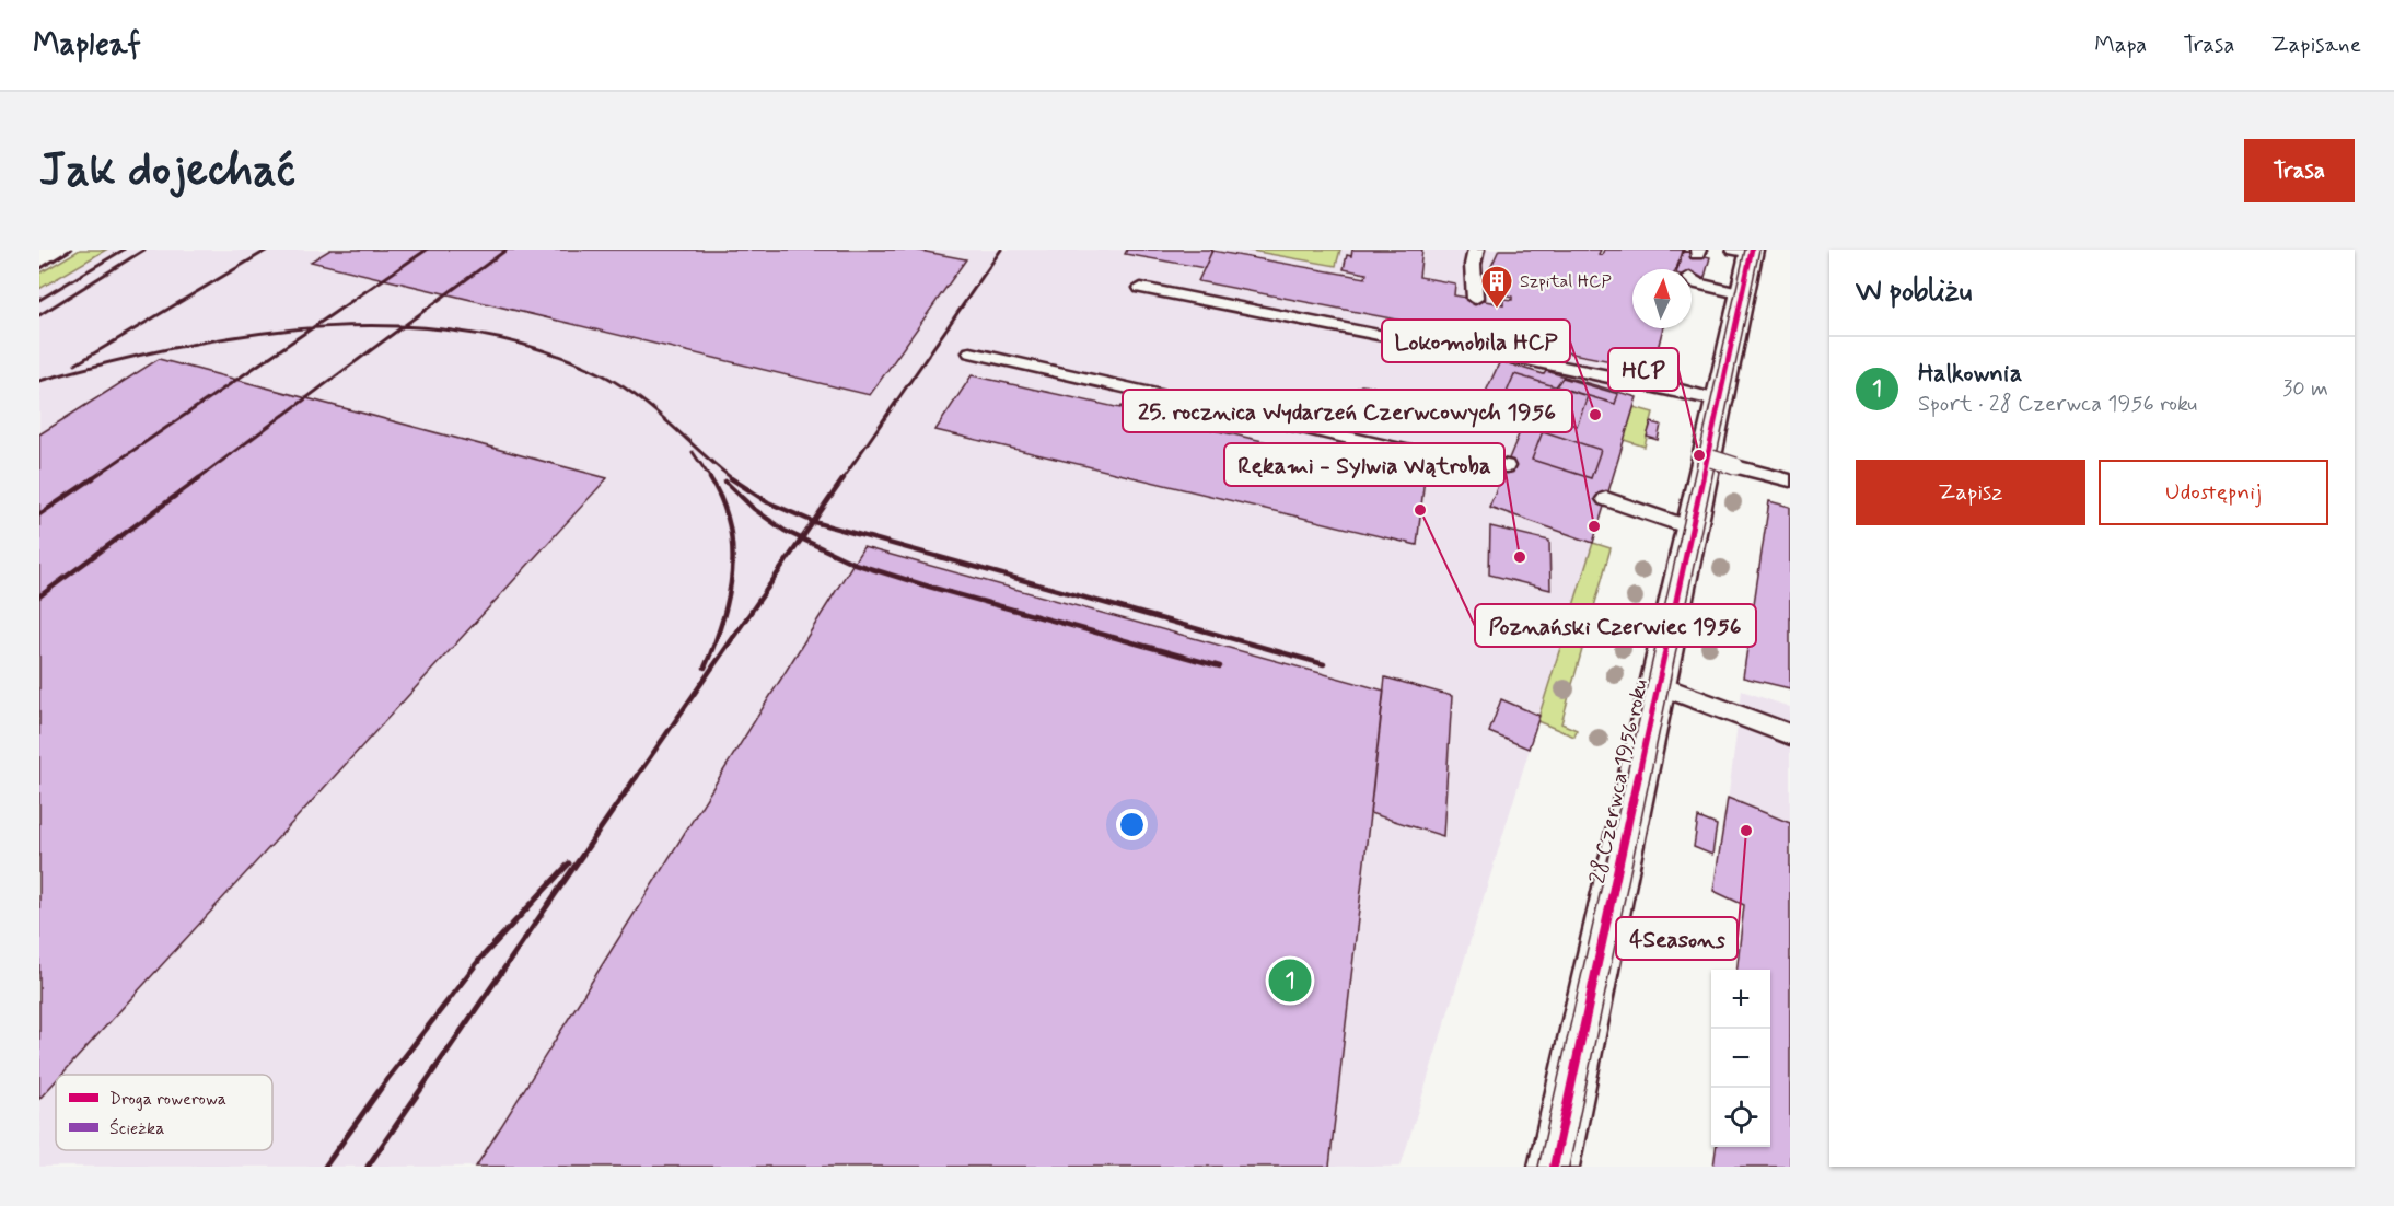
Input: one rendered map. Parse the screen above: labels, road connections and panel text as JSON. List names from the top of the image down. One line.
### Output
{"streets":{"street":["28 Czerwca 1956 roku"]},"places":{"building":["Szpital HCP"],"other":["Lokomobila HCP","HCP","Poznański Czerwiec 1956","25. rocznica Wydarzeń Czerwcowych 1956","Rękami - Sylwia Wątroba","4Seasons"]},"legend":["Droga rowerowa","Ścieżka"],"north":"top","page":{"header":"Mapleaf","nav":["Mapa","Trasa","Zapisane"],"buttons":["Trasa",["Zapisz","Udostępnij"]],"title":"Jak dojechać","heading":"W pobliżu","list":[{"mark":"1","name":"Halkownia","note":"Sport · 28 Czerwca 1956 roku","value":"30 m"}],"pins":"1","map_buttons":["+","−"]}}
